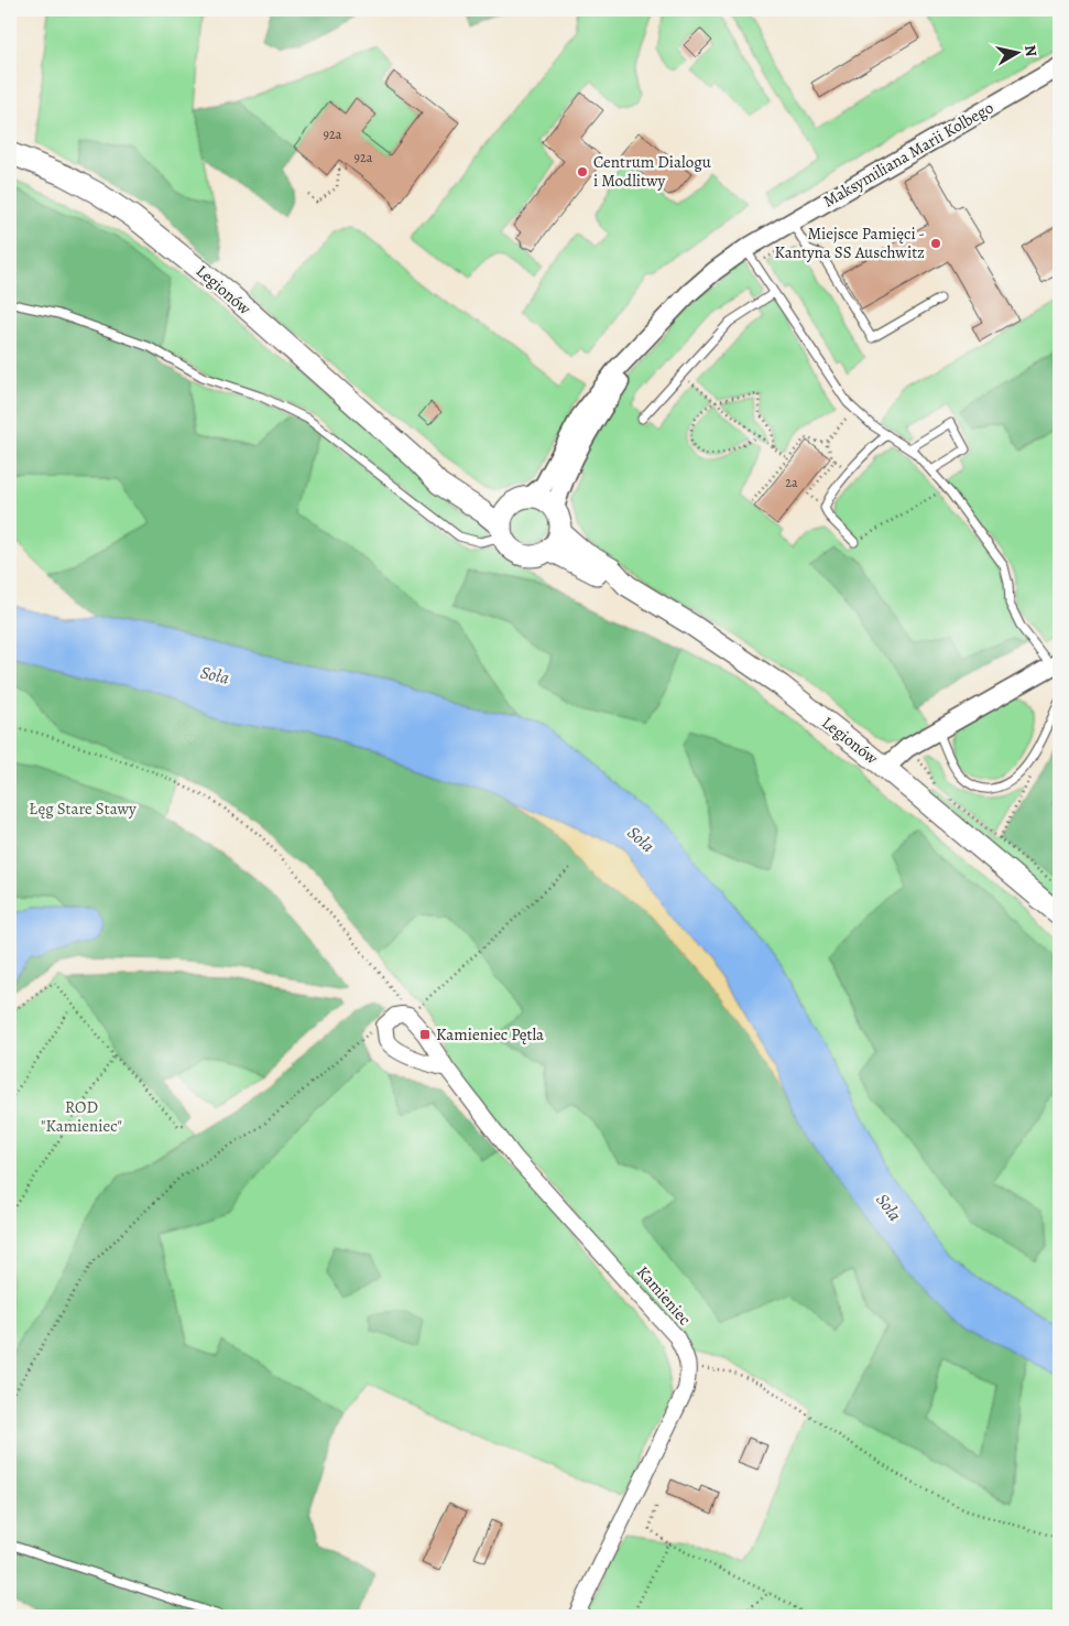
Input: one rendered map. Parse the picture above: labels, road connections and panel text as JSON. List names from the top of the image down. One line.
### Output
{"streets":{"main road":["Legionów"],"street":["Maksymiliana Marii Kolbego","Kamieniec"]},"crossings":[["Maksymiliana Marii Kolbego","Legionów"]],"water":["Soła"],"parks":["Łęg Stare Stawy","ROD \"Kamieniec\""],"places":{"other":["Centrum Dialogu i Modlitwy","Miejsce Pamięci - Kantyna SS Auschwitz"],"transit":["Kamieniec Pętla"]},"house_numbers":["92a","92a","2a"],"north":"right"}
